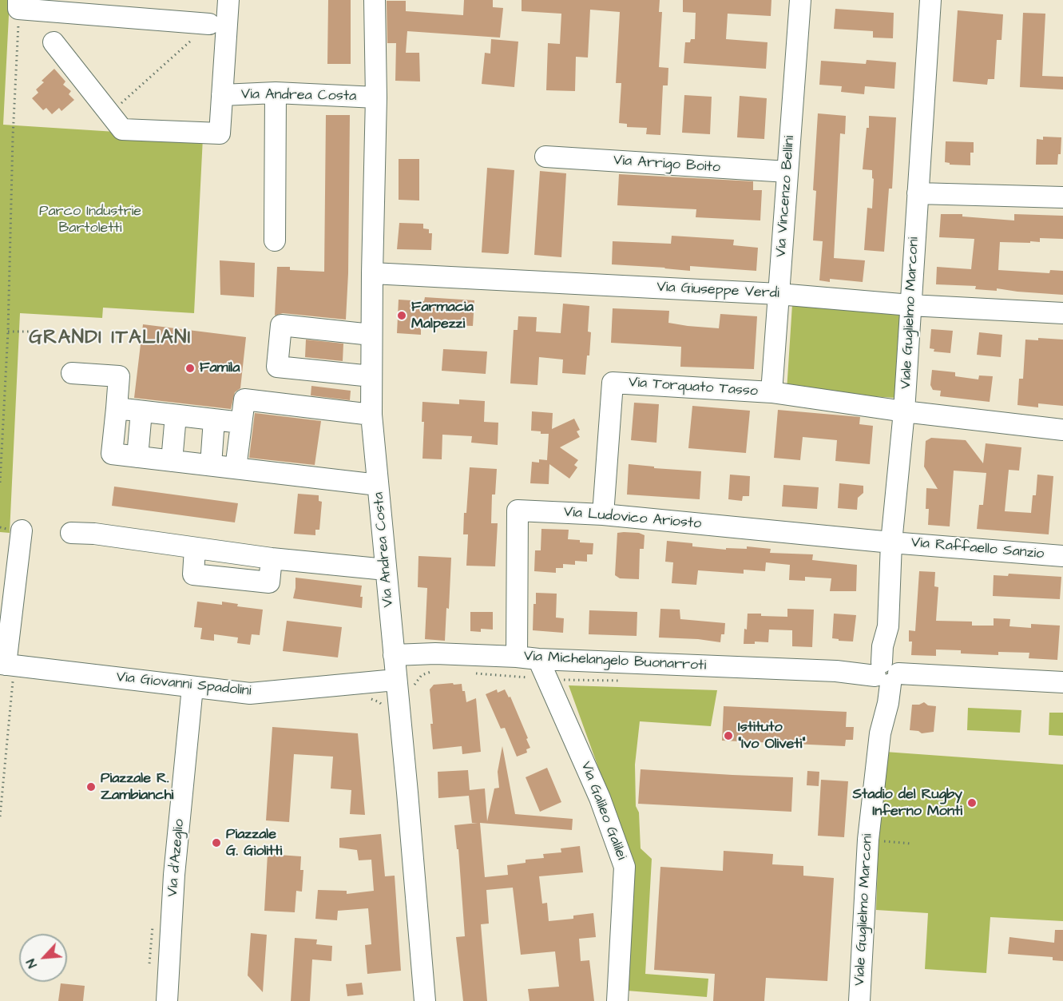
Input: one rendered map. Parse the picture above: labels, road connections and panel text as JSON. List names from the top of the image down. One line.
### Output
{"streets":{"street":["Via Andrea Costa","Via Arrigo Boito","Via Vincenzo Bellini","Via Giuseppe Verdi","Viale Guglielmo Marconi","Via Torquato Tasso","Via Ludovico Ariosto","Via Raffaello Sanzio","Via Michelangelo Buonarroti","Via Giovanni Spadolini","Via Galileo Galilei","Via d'Azeglio"]},"crossings":[["Via Andrea Costa","Via Giuseppe Verdi"],["Via Andrea Costa","Via Michelangelo Buonarroti"],["Via Andrea Costa","Via Giovanni Spadolini"],["Via Arrigo Boito","Via Vincenzo Bellini"],["Via Vincenzo Bellini","Via Giuseppe Verdi"],["Via Vincenzo Bellini","Via Torquato Tasso"],["Via Giuseppe Verdi","Viale Guglielmo Marconi"],["Viale Guglielmo Marconi","Via Torquato Tasso"],["Viale Guglielmo Marconi","Via Ludovico Ariosto"],["Viale Guglielmo Marconi","Via Raffaello Sanzio"],["Viale Guglielmo Marconi","Via Michelangelo Buonarroti"],["Via Torquato Tasso","Via Ludovico Ariosto"],["Via Ludovico Ariosto","Via Raffaello Sanzio"],["Via Ludovico Ariosto","Via Michelangelo Buonarroti"],["Via Michelangelo Buonarroti","Via Galileo Galilei"],["Via Giovanni Spadolini","Via d'Azeglio"]],"districts":["GRANDI ITALIANI"],"parks":["Parco Industrie Bartoletti"],"places":["Farmacia Malpezzi","Famila","Istituto \"Ivo Oliveti\"","Piazzale R. Zambianchi","Stadio del Rugby Inferno Monti","Piazzale G. Giolitti"],"north":"bottom left"}
